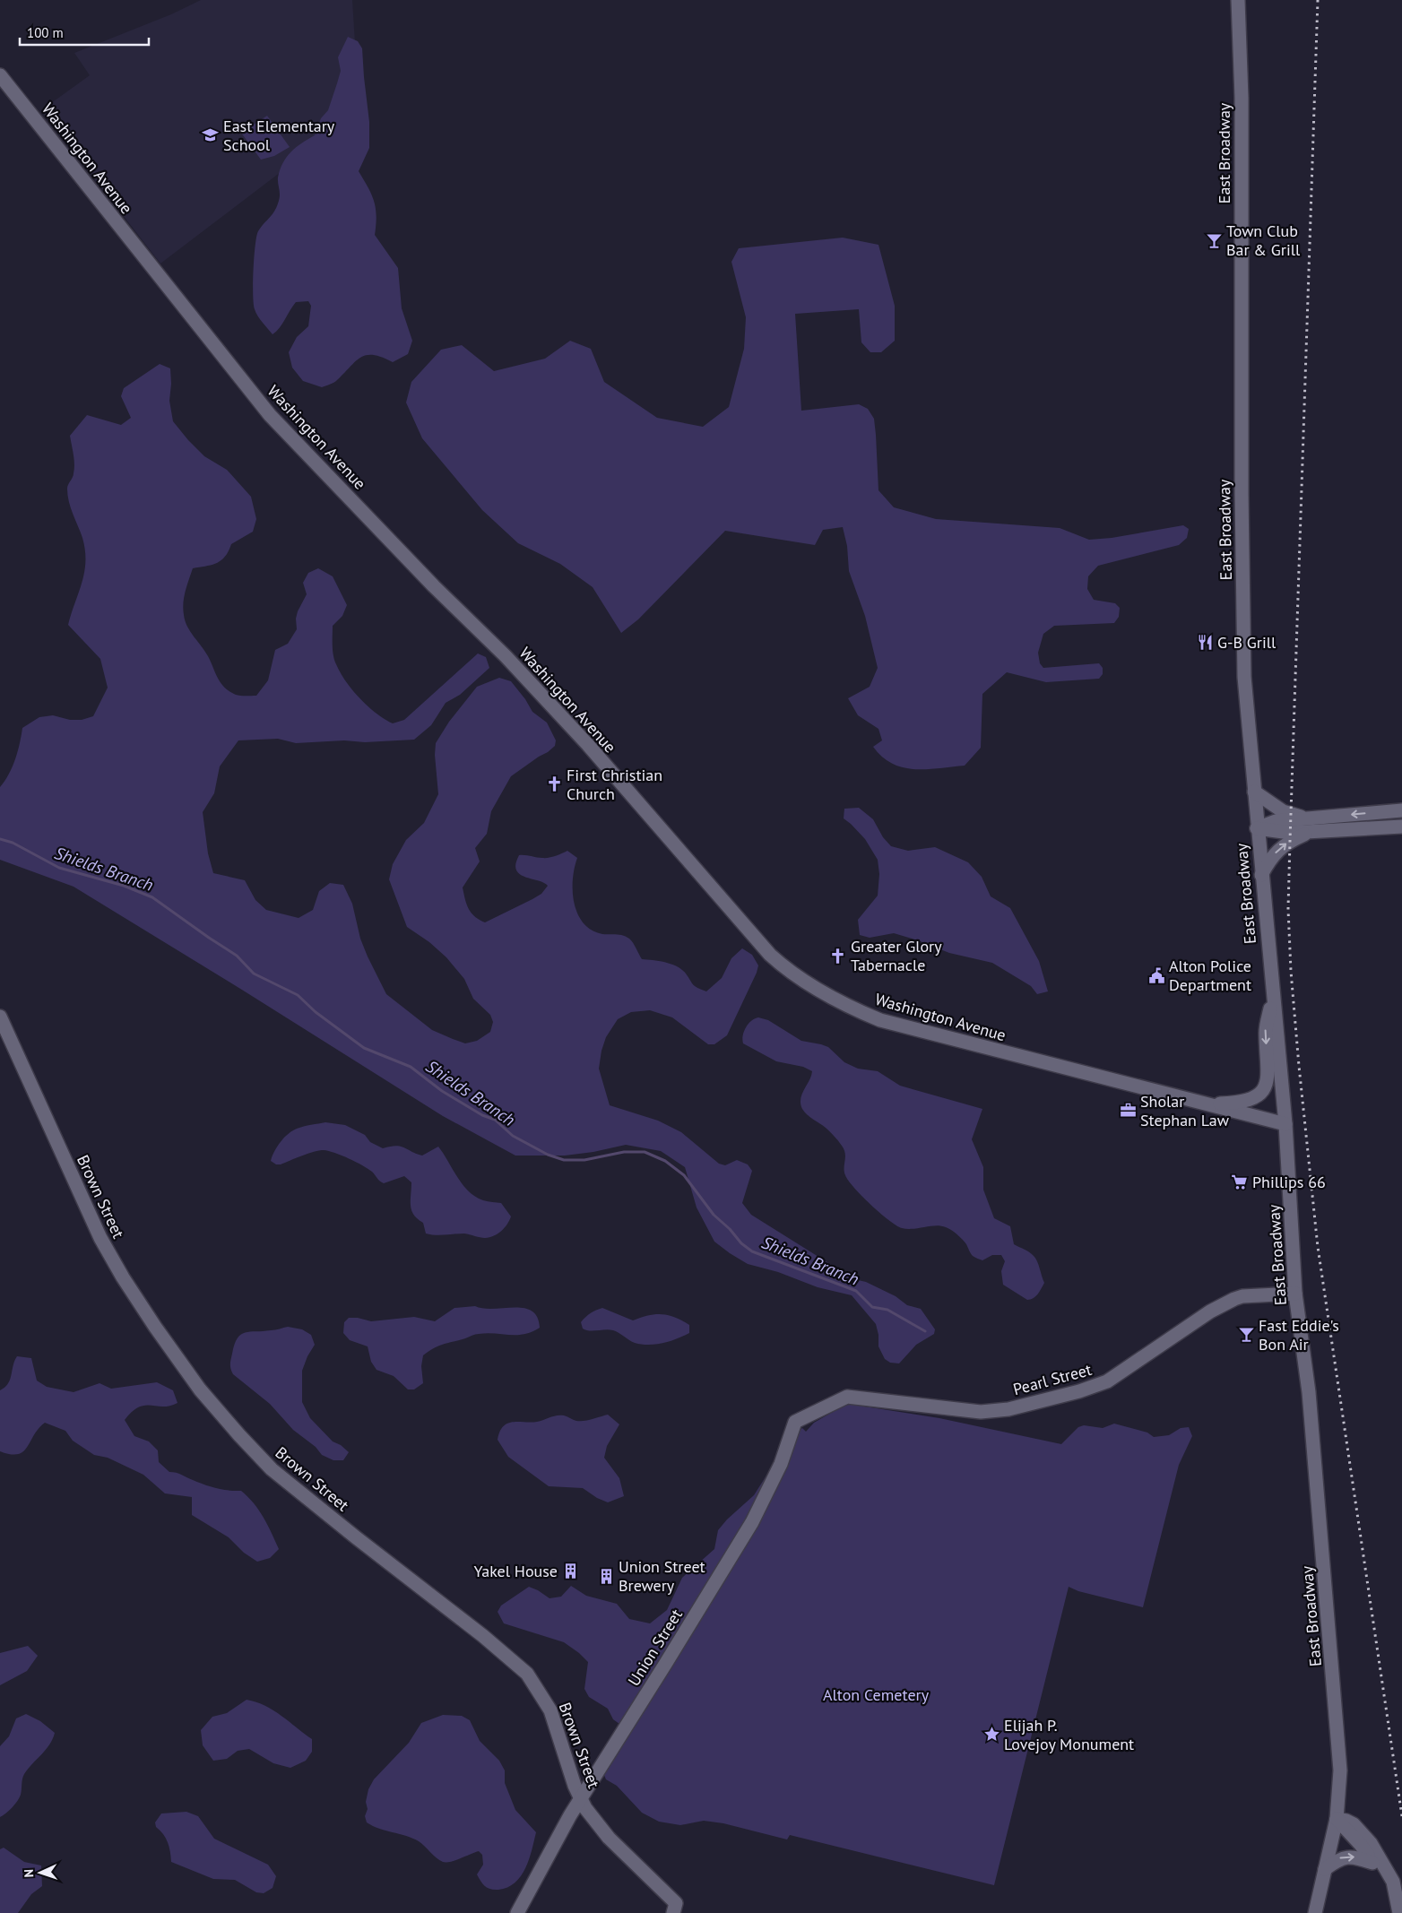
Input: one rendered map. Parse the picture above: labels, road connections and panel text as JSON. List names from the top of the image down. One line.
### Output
{"streets":{"main road":["East Broadway","Washington Avenue","Brown Street","Pearl Street","Union Street"]},"crossings":[["East Broadway","Washington Avenue"],["East Broadway","Pearl Street"],["Brown Street","Union Street"],["Pearl Street","Union Street"]],"water":["Shields Branch"],"parks":["Alton Cemetery"],"places":{"school or university":["East Elementary School"],"bar":["Town Club Bar & Grill","Fast Eddie's Bon Air"],"restaurant":["G-B Grill"],"church":["First Christian Church","Greater Glory Tabernacle"],"public building":["Alton Police Department"],"office":["Sholar Stephan Law"],"supermarket":["Phillips 66"],"building":["Yakel House","Union Street Brewery"],"place":["Elijah P. Lovejoy Monument"]},"scale_bar":"100 m","north":"left"}
